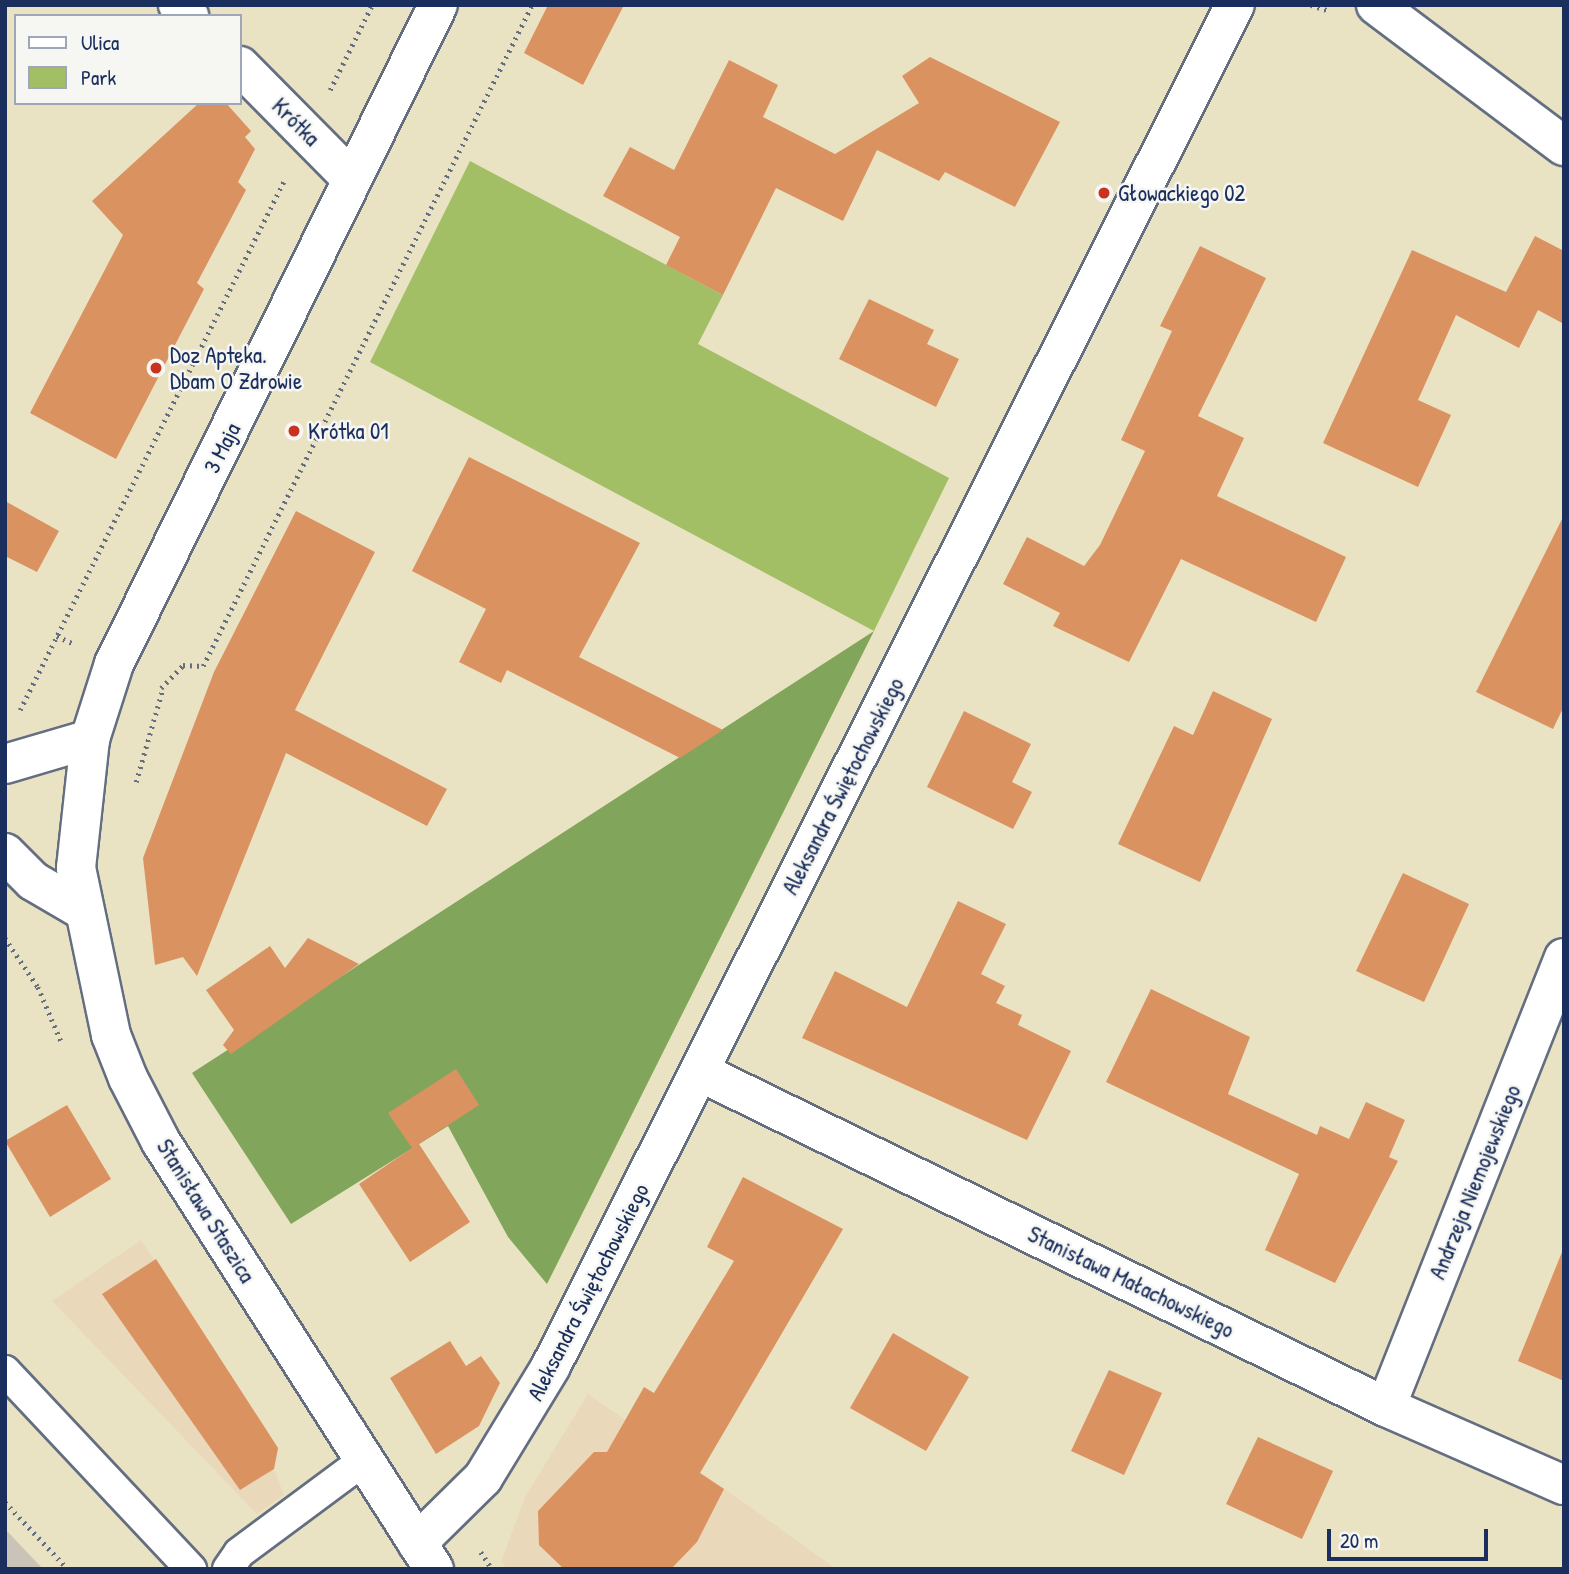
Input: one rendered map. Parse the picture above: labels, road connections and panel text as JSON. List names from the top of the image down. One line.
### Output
{"streets":{"street":["Krótka","3 Maja","Aleksandra Świętochowskiego","Andrzeja Niemojewskiego","Stanisława Staszica","Stanisława Małachowskiego"]},"crossings":[["Krótka","3 Maja"],["3 Maja","Stanisława Staszica"],["Aleksandra Świętochowskiego","Stanisława Staszica"],["Aleksandra Świętochowskiego","Stanisława Małachowskiego"],["Andrzeja Niemojewskiego","Stanisława Małachowskiego"]],"places":["Głowackiego 02","Doz Apteka. Dbam O Zdrowie","Krótka 01"],"legend":["Ulica","Park"],"scale_bar":"20 m"}
